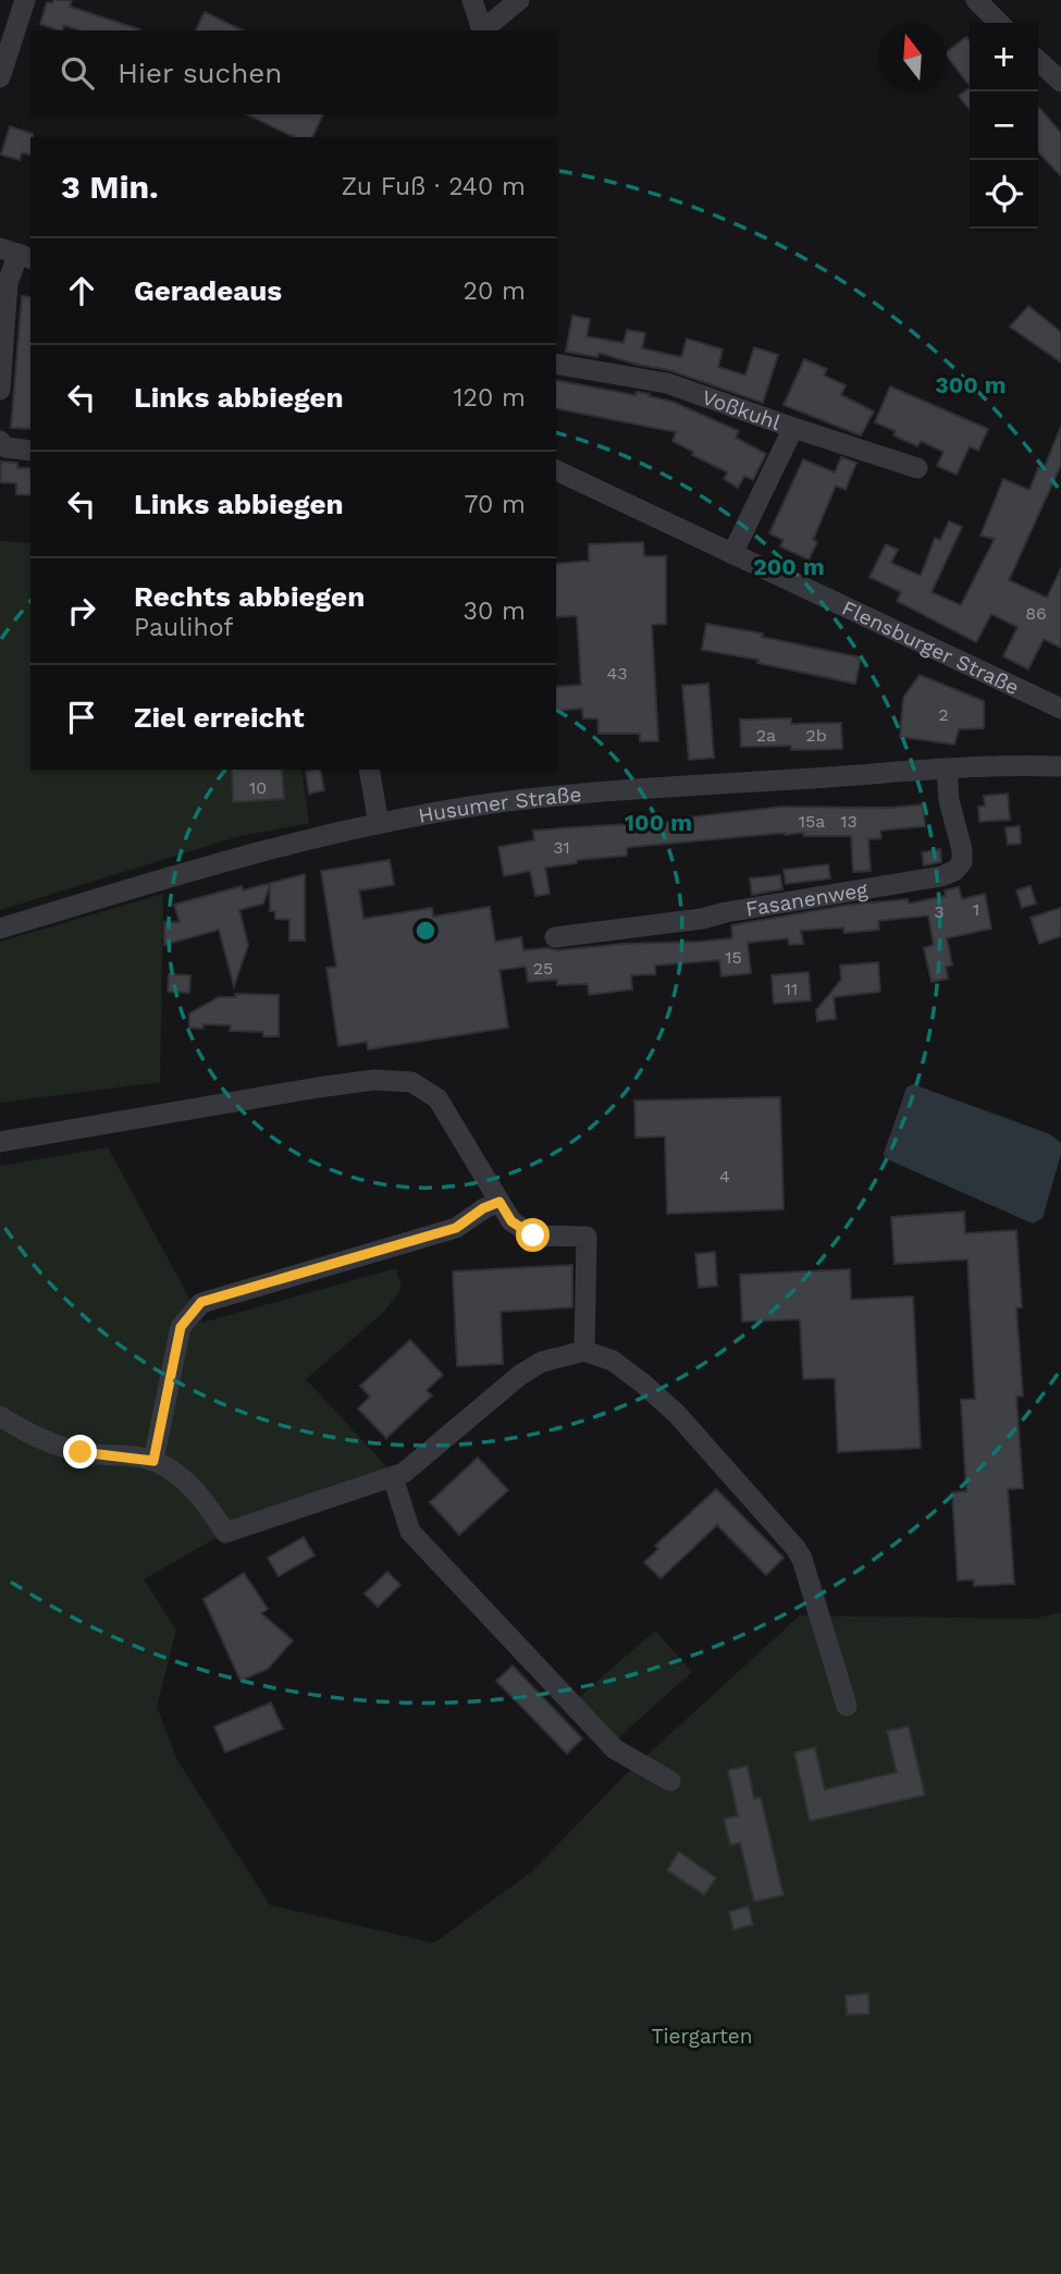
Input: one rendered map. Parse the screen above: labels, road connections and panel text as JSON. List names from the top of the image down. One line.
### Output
{"streets":{"street":["Voßkuhl","Flensburger Straße","Husumer Straße","Fasanenweg"]},"crossings":[["Voßkuhl","Flensburger Straße"],["Husumer Straße","Fasanenweg"]],"parks":["Tiergarten"],"house_numbers":["86","43","2","2a","2b","10","15a","13","31","1","3","15","25","11","4"],"north":"top","page":{"map_buttons":["+","−"],"search":"Hier suchen","heading":["3 Min.","Zu Fuß · 240 m"],"list":[["Geradeaus","20 m"],["Links abbiegen","120 m"],["Links abbiegen","70 m"],["Rechts abbiegen","Paulihof","30 m"],"Ziel erreicht"]},"rings":["300 m","200 m","100 m"]}
